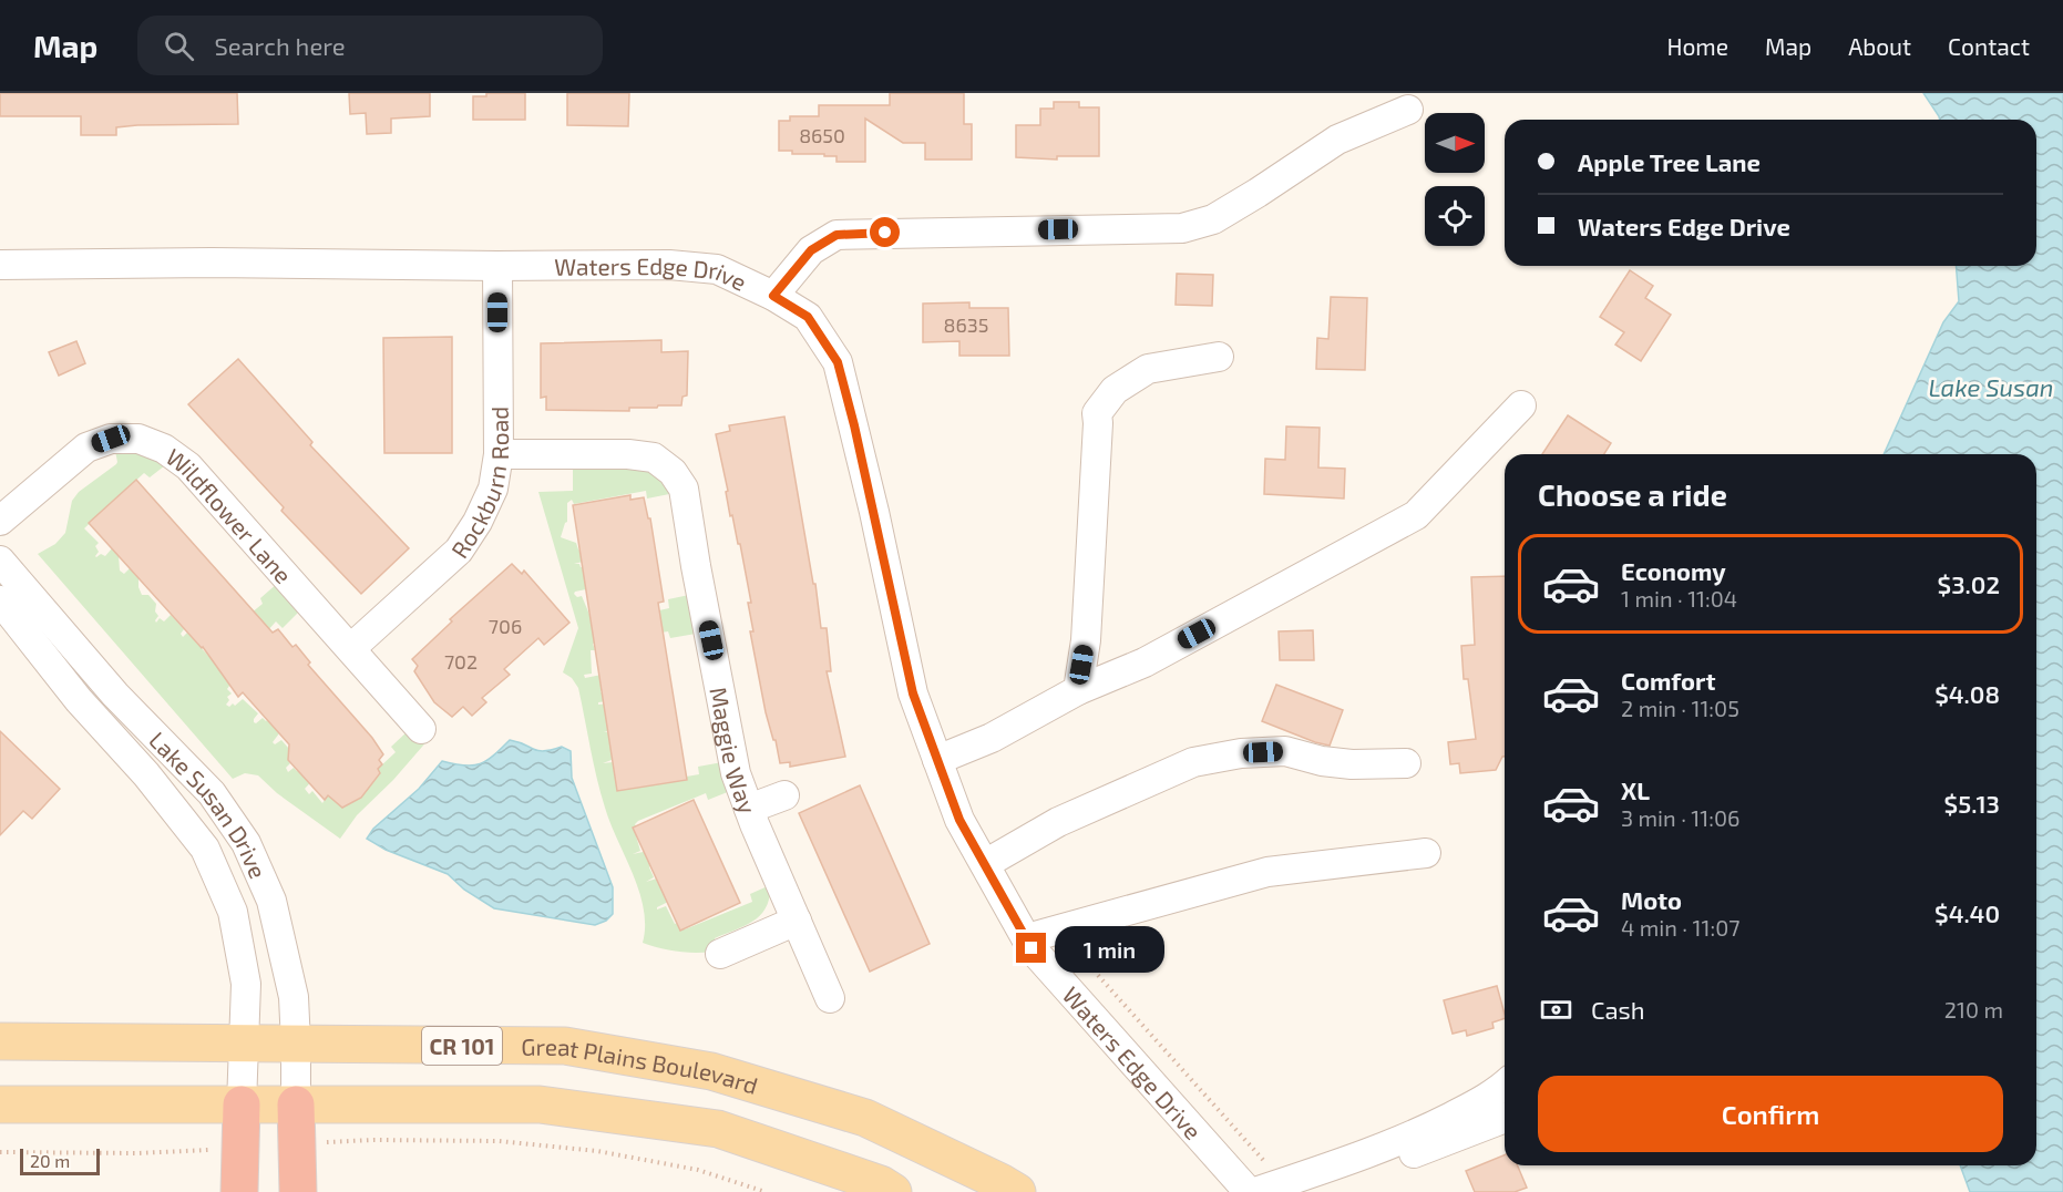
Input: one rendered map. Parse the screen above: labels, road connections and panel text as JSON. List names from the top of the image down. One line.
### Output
{"streets":{"main road":["CR 101","Great Plains Boulevard"],"street":["Waters Edge Drive","Rockburn Road","Wildflower Lane","Maggie Way","Lake Susan Drive"]},"crossings":[["Waters Edge Drive","Rockburn Road"],["Rockburn Road","Wildflower Lane"],["Rockburn Road","Maggie Way"],["Lake Susan Drive","Great Plains Boulevard"]],"water":["Lake Susan"],"house_numbers":["8650","8635","706","702"],"scale_bar":"20 m","north":"right","page":{"header":"Map","search":"Search here","nav":["Home","Map","About","Contact"],"banner":["Apple Tree Lane","Waters Edge Drive"],"heading":"Choose a ride","list":[{"name":"Economy","note":"1 min · 11:04","value":"$3.02"},{"name":"Comfort","note":"2 min · 11:05","value":"$4.08"},{"name":"XL","note":"3 min · 11:06","value":"$5.13"},{"name":"Moto","note":"4 min · 11:07","value":"$4.40"}],"bubble":"1 min","pay":["Cash","210 m"],"buttons":"Confirm","scale":"20 m"}}
